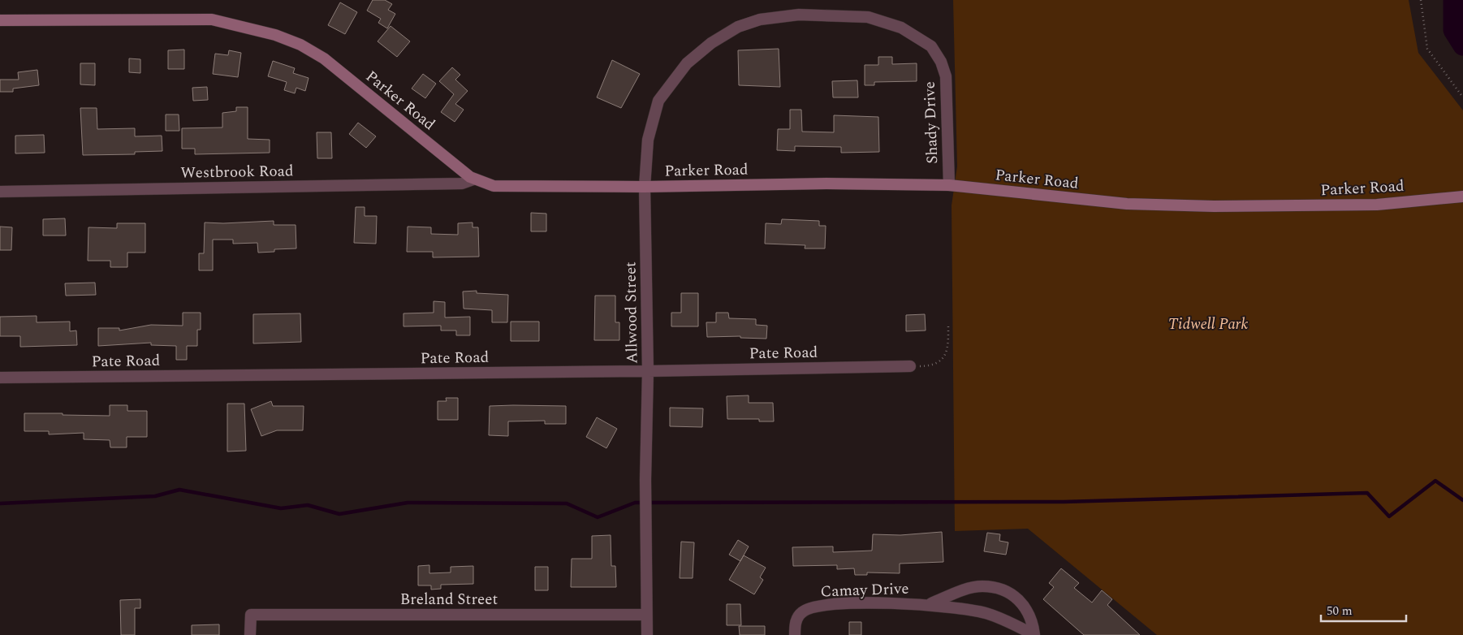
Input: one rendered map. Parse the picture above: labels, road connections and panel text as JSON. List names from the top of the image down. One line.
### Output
{"streets":{"main road":["Parker Road"],"street":["Shady Drive","Westbrook Road","Allwood Street","Pate Road","Camay Drive","Breland Street"]},"crossings":[["Parker Road","Shady Drive"],["Parker Road","Westbrook Road"],["Parker Road","Allwood Street"],["Shady Drive","Allwood Street"],["Allwood Street","Pate Road"],["Allwood Street","Breland Street"]],"parks":["Tidwell Park"],"scale_bar":"50 m"}
